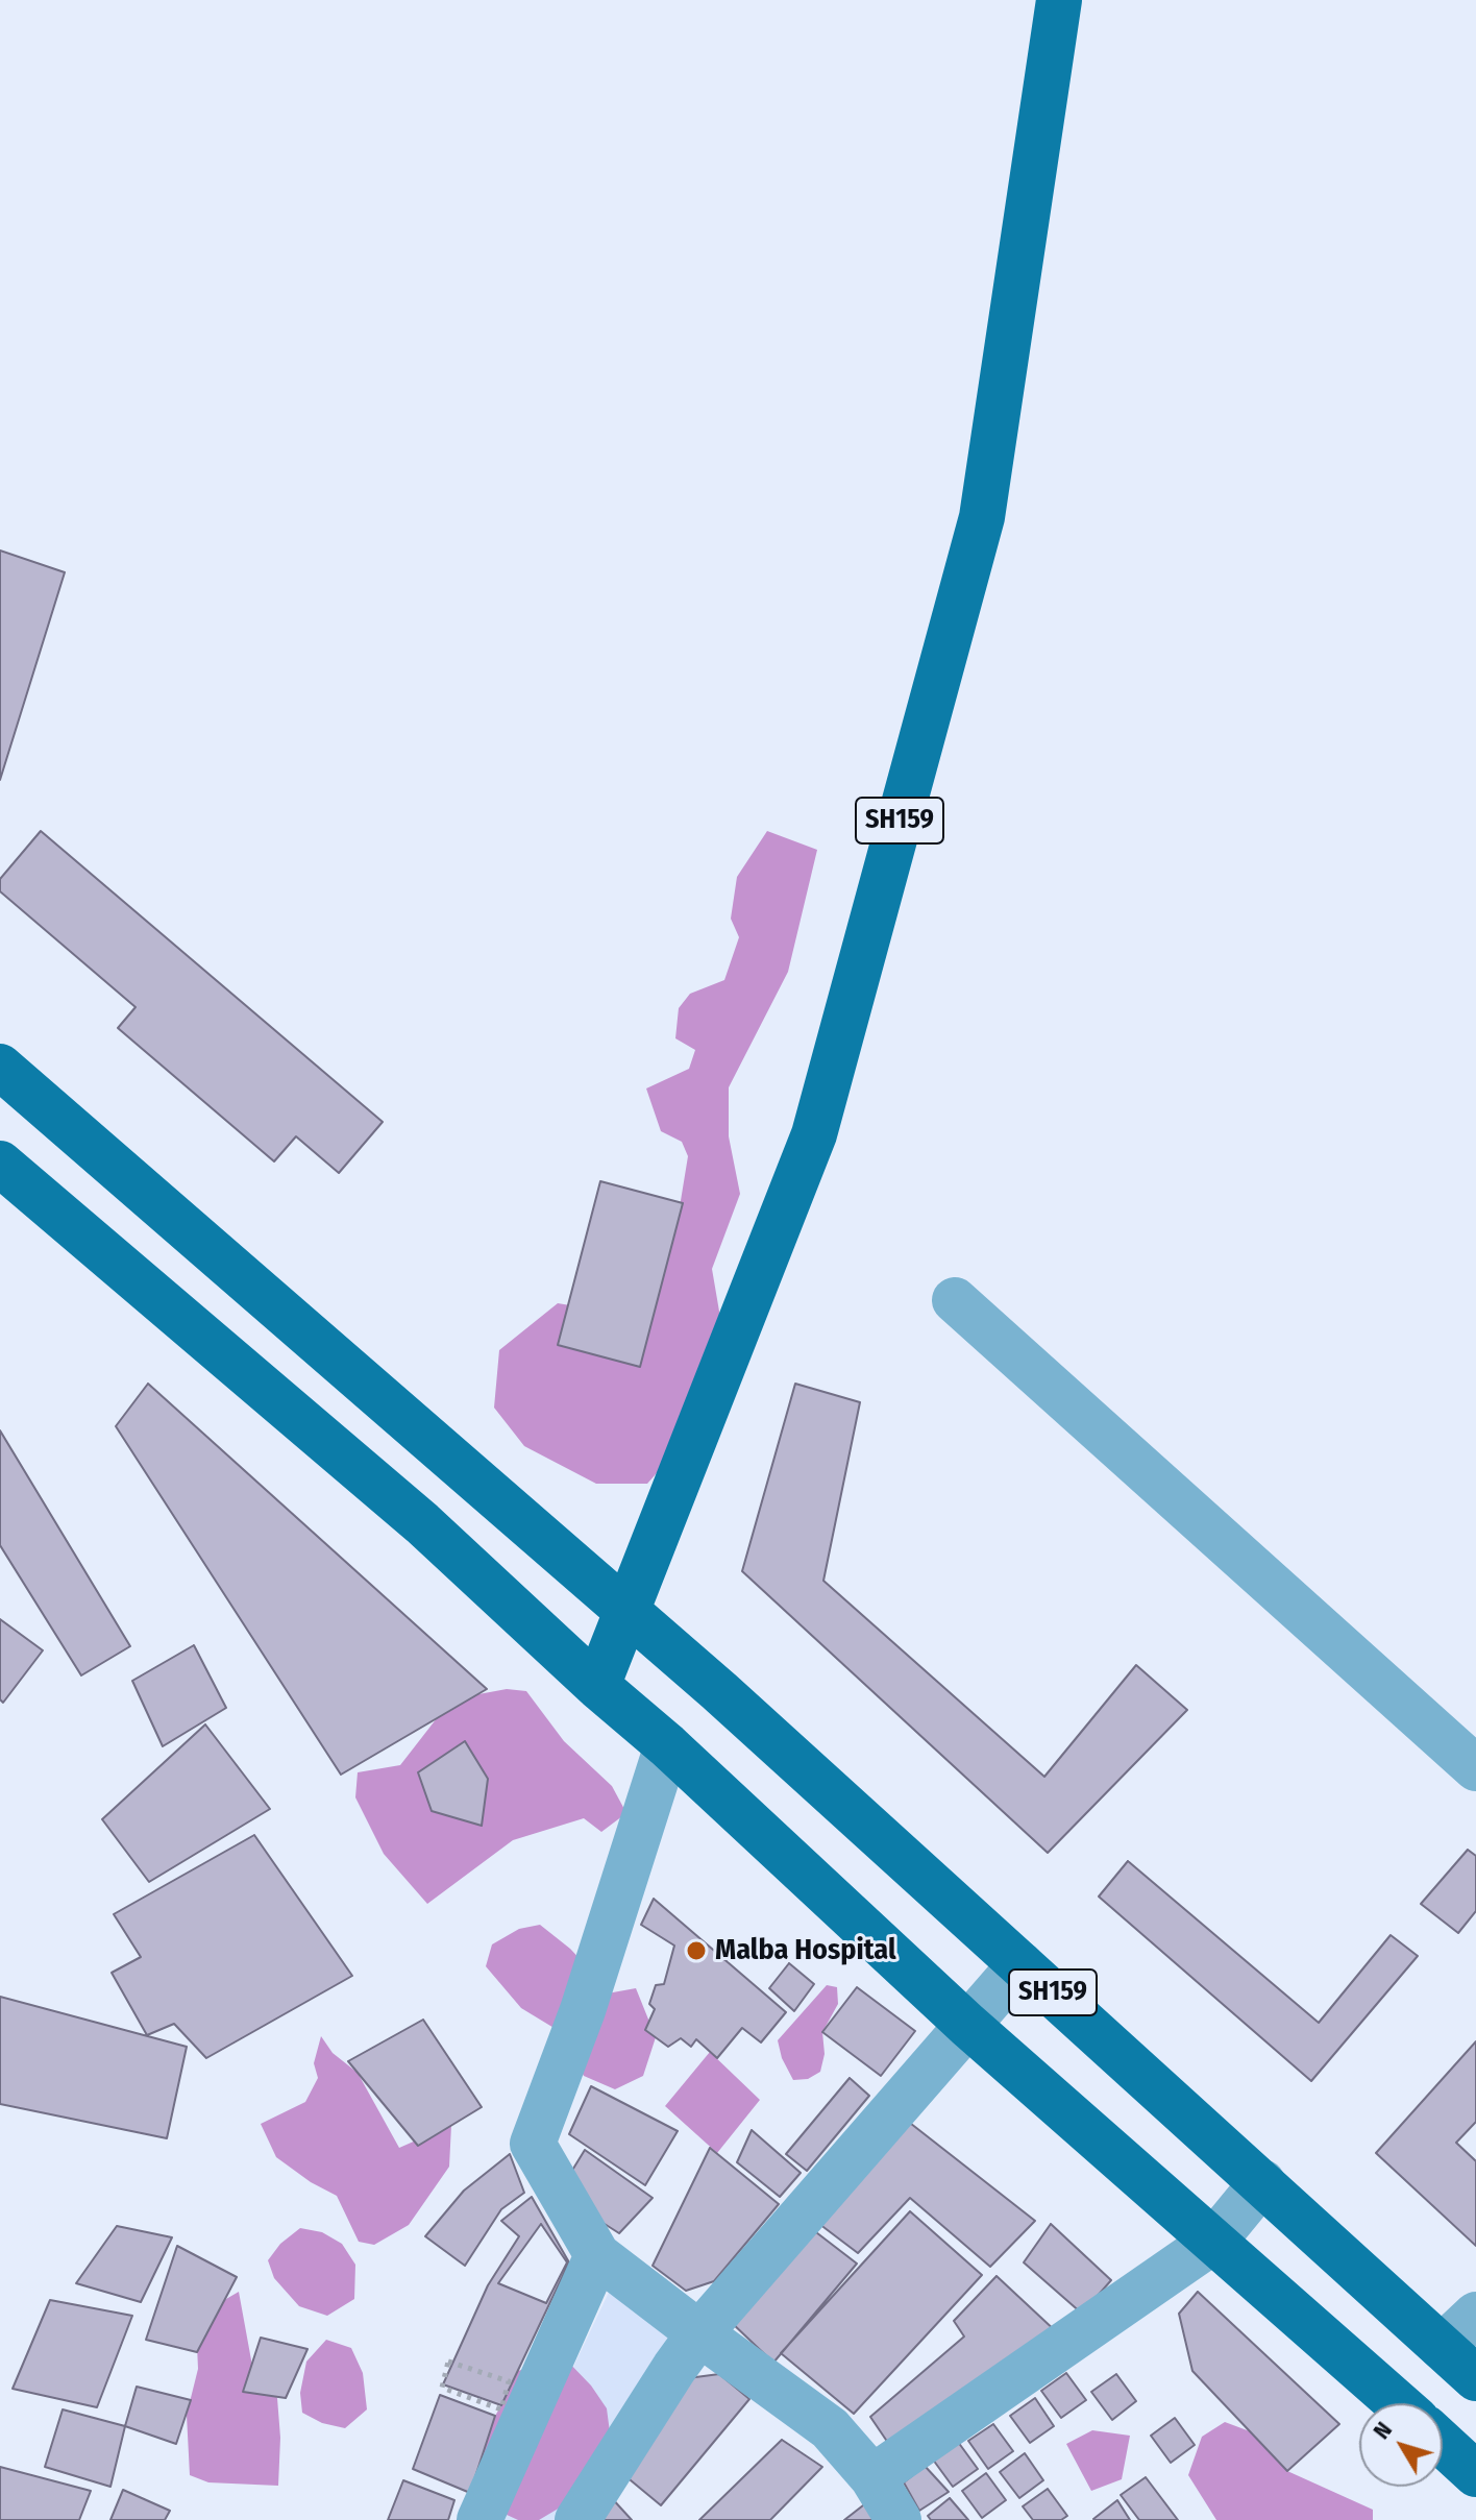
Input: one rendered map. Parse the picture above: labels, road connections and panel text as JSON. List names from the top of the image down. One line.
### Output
{"streets":{"main road":["SH159"]},"places":["Malba Hospital"],"north":"top left"}
